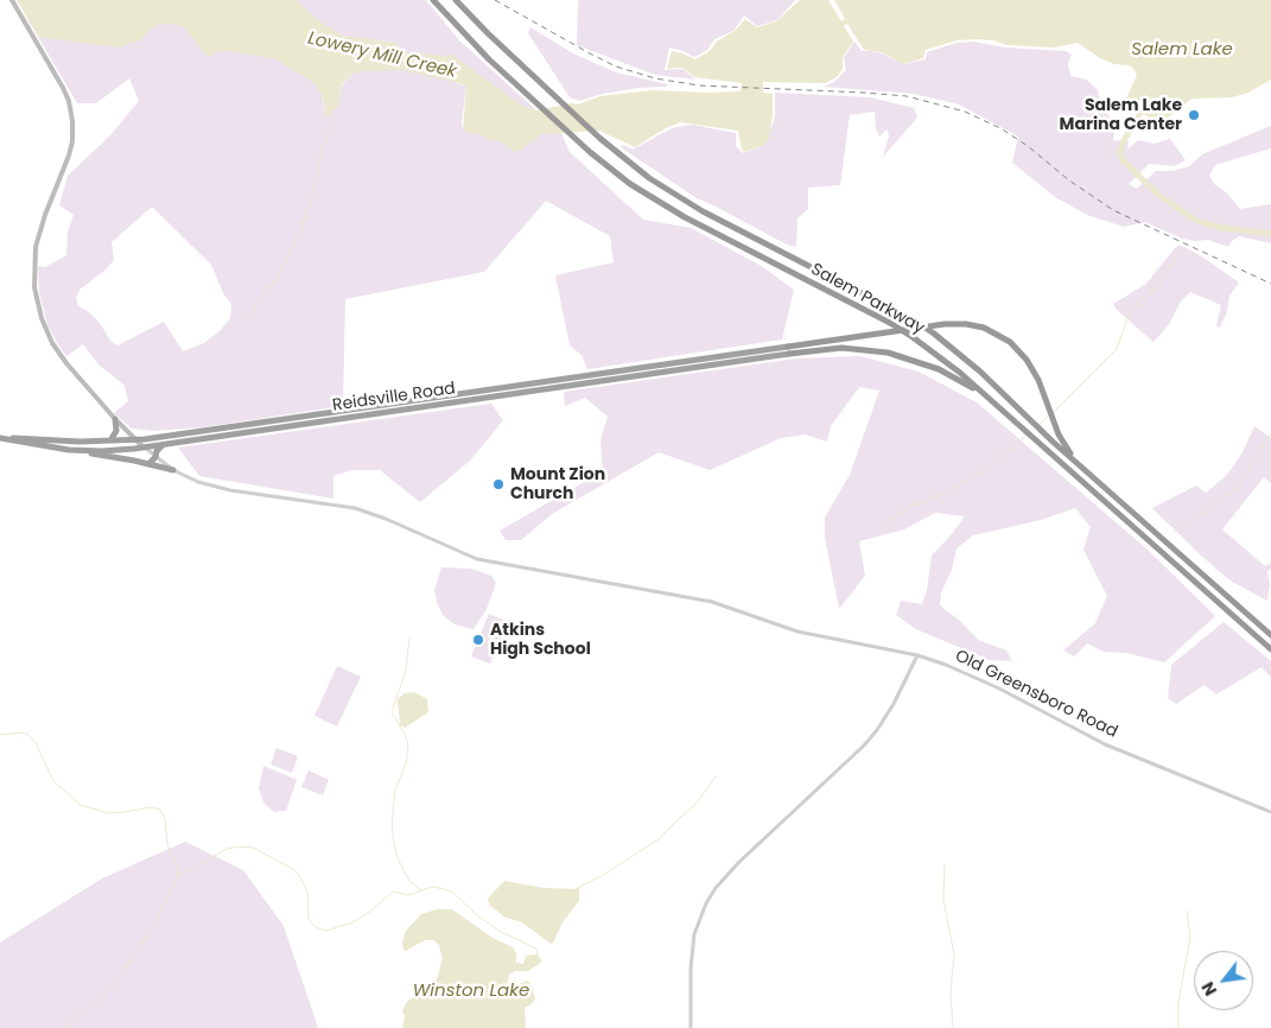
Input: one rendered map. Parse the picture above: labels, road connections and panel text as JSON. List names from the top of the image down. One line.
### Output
{"streets":{"highway":["Salem Parkway","Reidsville Road"],"street":["Old Greensboro Road"]},"crossings":[["Salem Parkway","Reidsville Road"],["Reidsville Road","Old Greensboro Road"]],"water":["Salem Lake","Lowery Mill Creek","Winston Lake"],"places":["Salem Lake Marina Center","Mount Zion Church","Atkins High School"],"north":"bottom left"}
